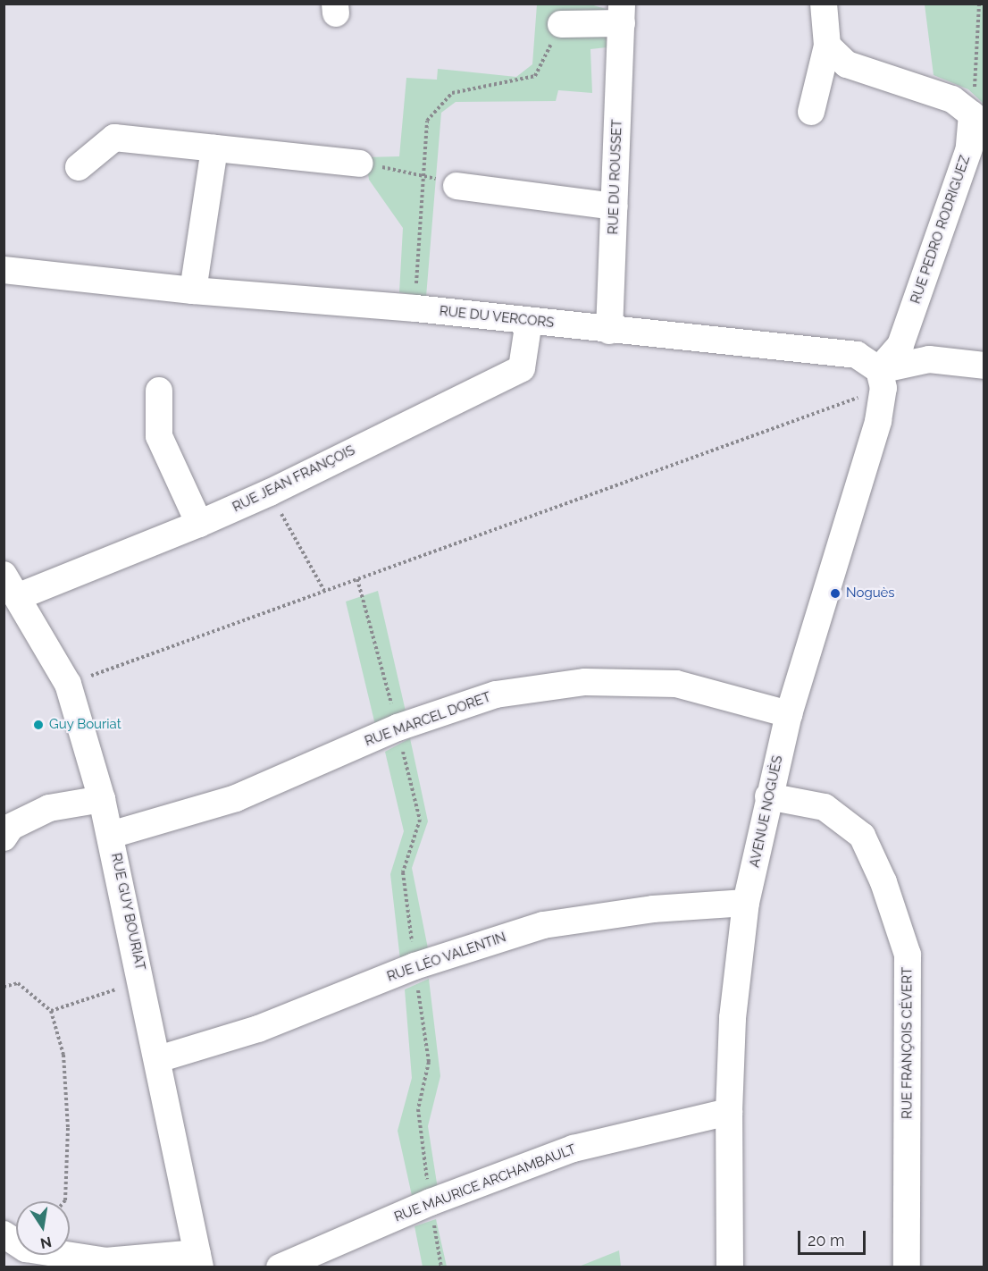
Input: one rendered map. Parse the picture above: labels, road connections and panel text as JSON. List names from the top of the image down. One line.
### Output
{"streets":{"street":["RUE DU ROUSSET","RUE PEDRO RODRIGUEZ","RUE DU VERCORS","RUE JEAN FRANÇOIS","RUE MARCEL DORET","AVENUE NOGUÈS","RUE GUY BOURIAT","RUE LÉO VALENTIN","RUE FRANÇOIS CÉVERT","RUE MAURICE ARCHAMBAULT"]},"crossings":[["RUE DU ROUSSET","RUE DU VERCORS"],["RUE PEDRO RODRIGUEZ","RUE DU VERCORS"],["RUE PEDRO RODRIGUEZ","AVENUE NOGUÈS"],["RUE DU VERCORS","RUE JEAN FRANÇOIS"],["RUE DU VERCORS","AVENUE NOGUÈS"],["RUE JEAN FRANÇOIS","RUE GUY BOURIAT"],["RUE MARCEL DORET","AVENUE NOGUÈS"],["RUE MARCEL DORET","RUE GUY BOURIAT"],["AVENUE NOGUÈS","RUE LÉO VALENTIN"],["AVENUE NOGUÈS","RUE FRANÇOIS CÉVERT"],["AVENUE NOGUÈS","RUE MAURICE ARCHAMBAULT"],["RUE GUY BOURIAT","RUE LÉO VALENTIN"]],"places":["Noguès","Guy Bouriat"],"scale_bar":"20 m","north":"bottom"}
